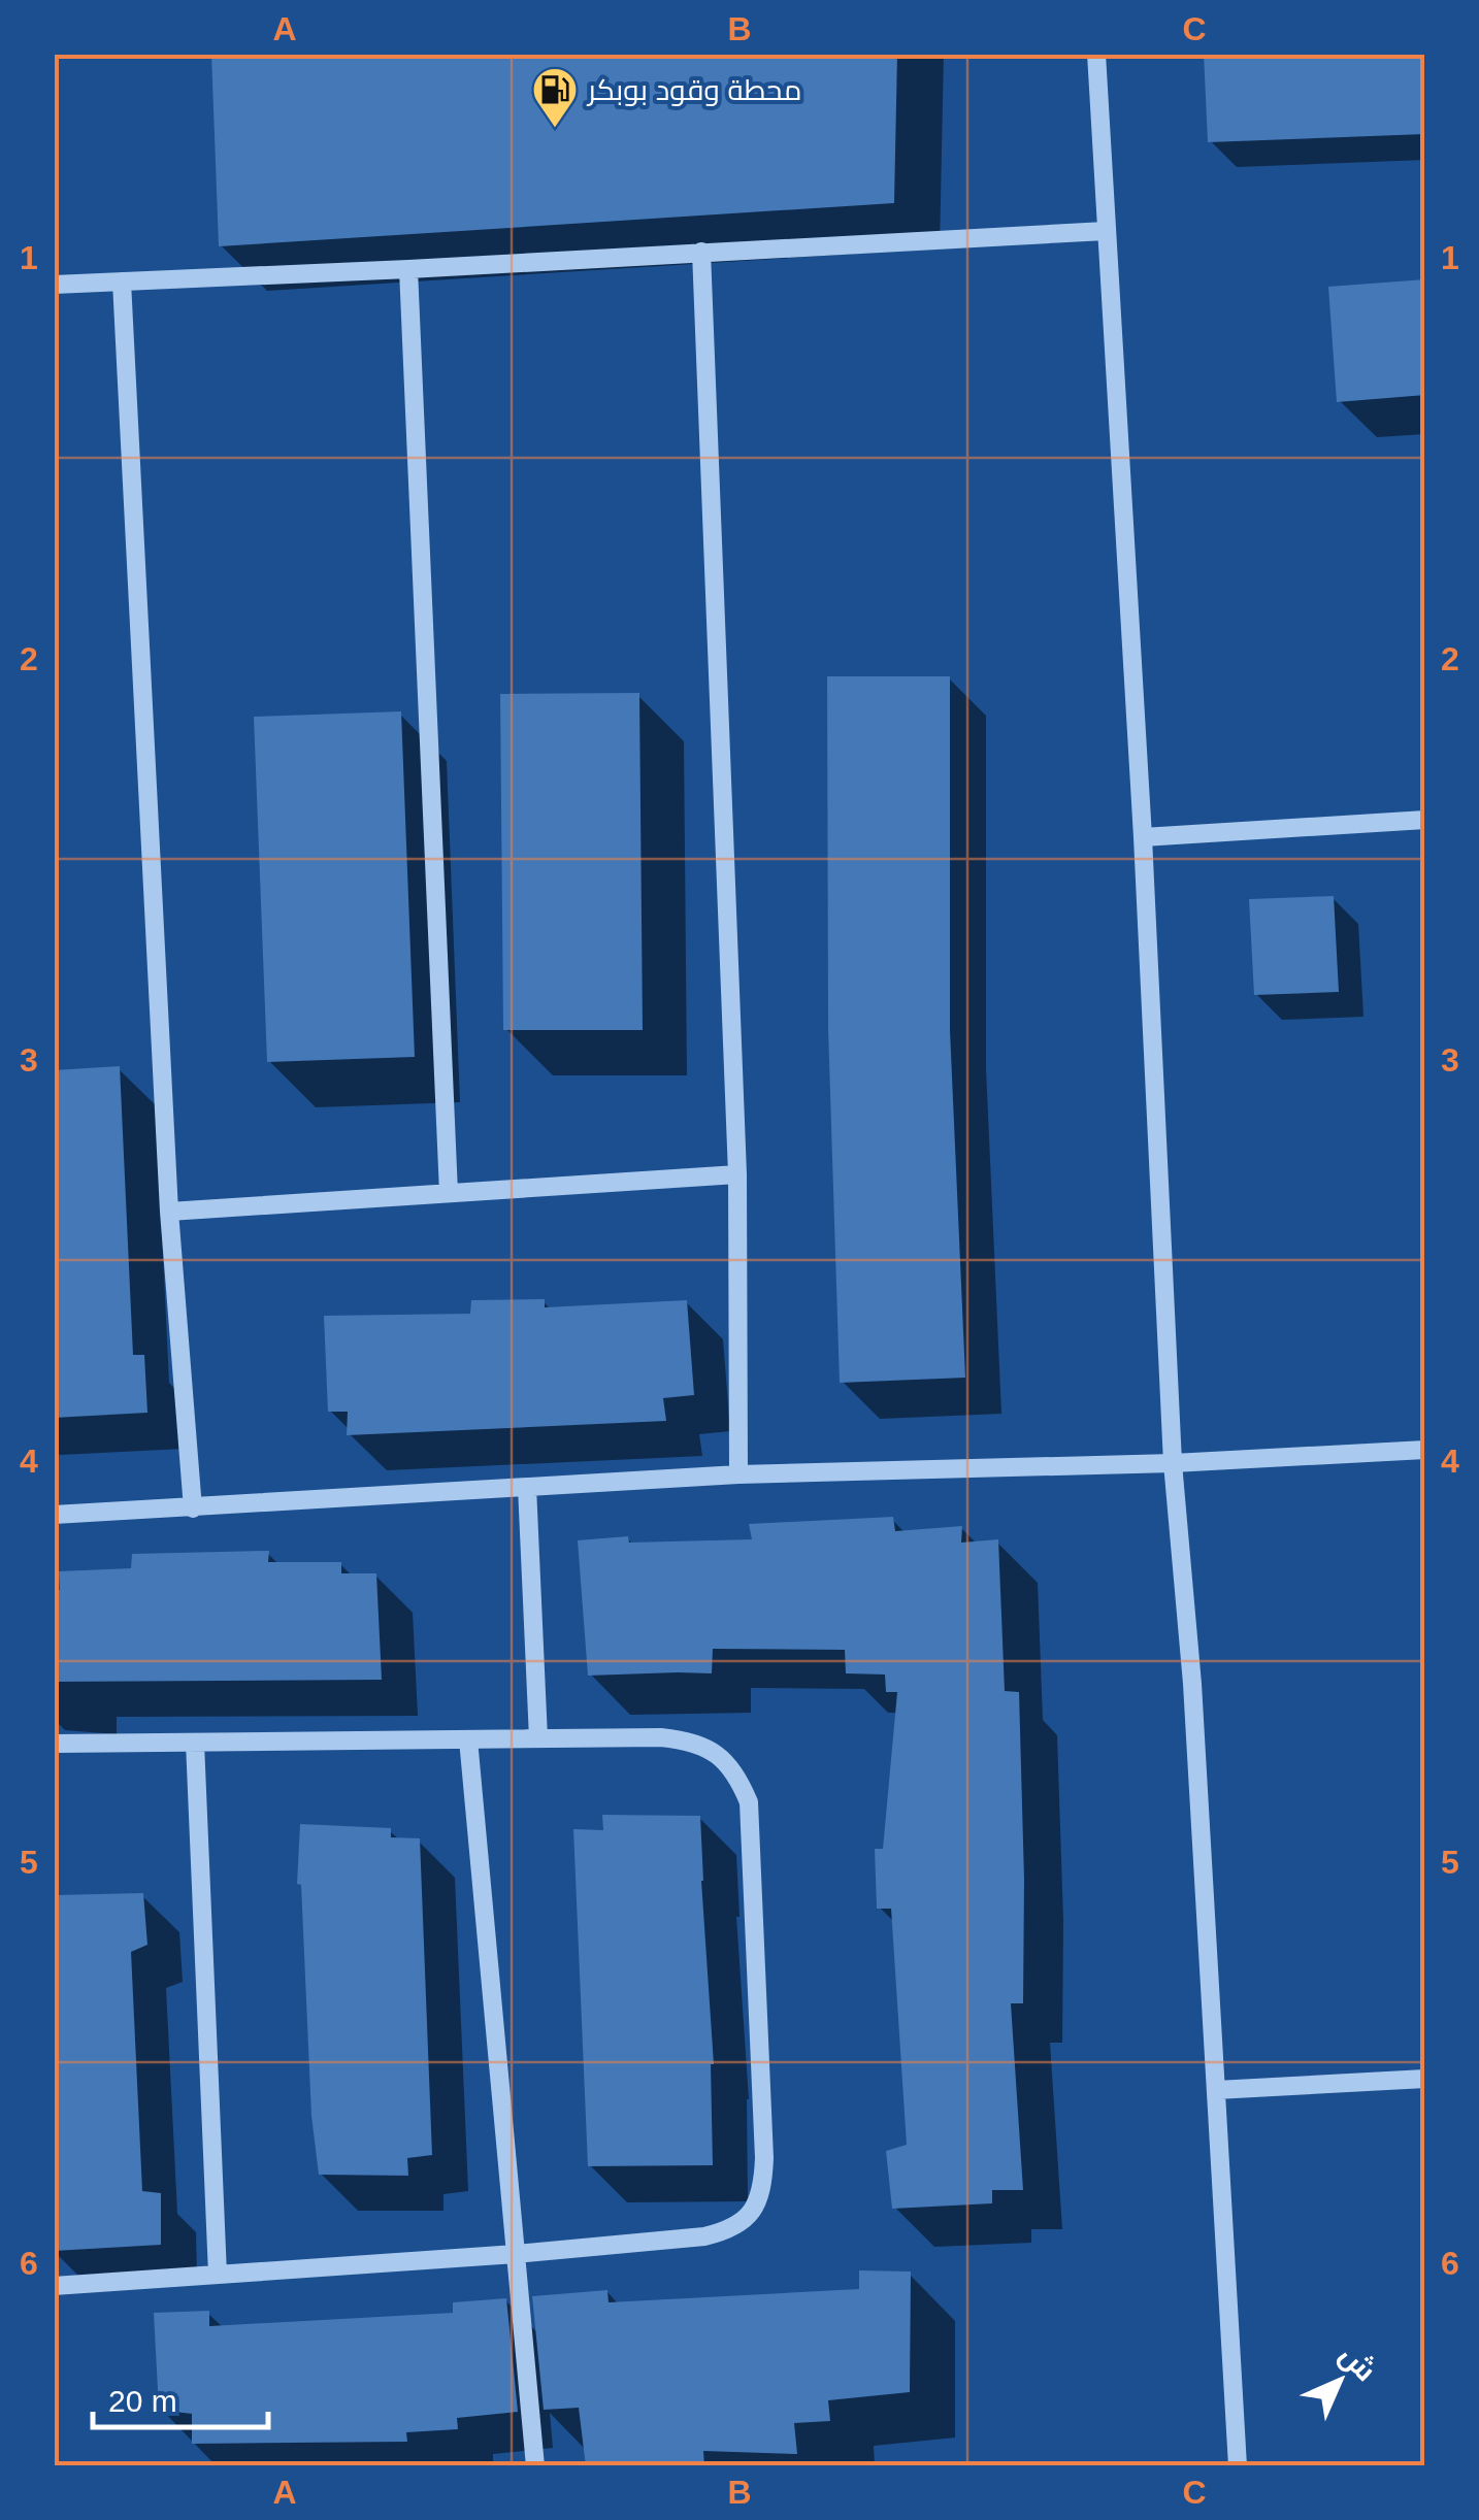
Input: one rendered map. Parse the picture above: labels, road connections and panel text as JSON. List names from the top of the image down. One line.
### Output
{"places":{"fuel station":["محطة وقود بوبكر"]},"scale_bar":"20 m","north":"top right","grid":{"columns":["A","B","C"],"rows":["1","2","3","4","5","6"]}}
